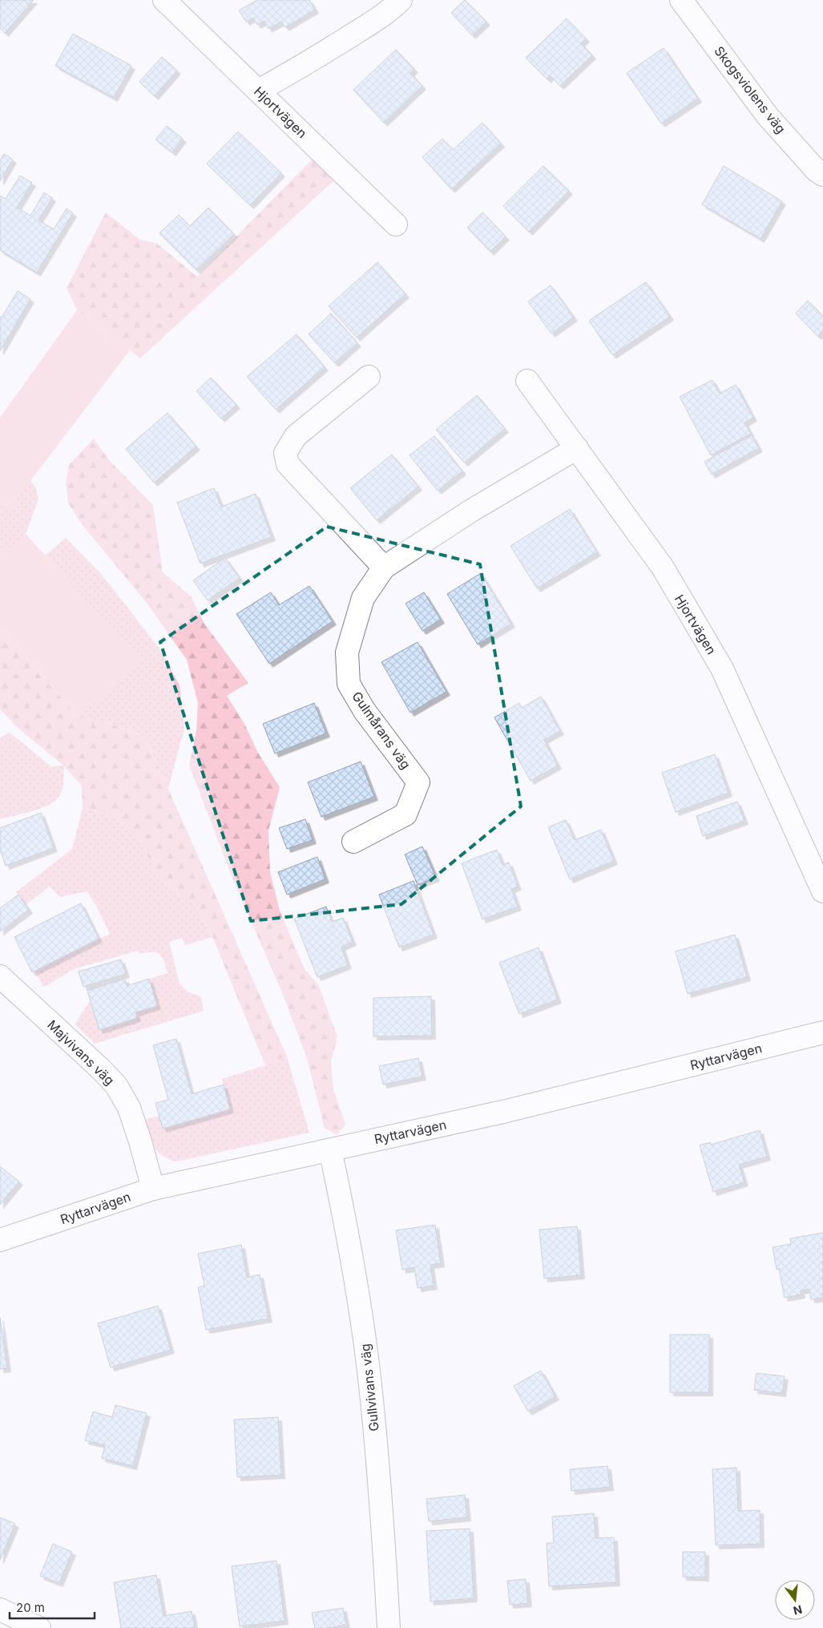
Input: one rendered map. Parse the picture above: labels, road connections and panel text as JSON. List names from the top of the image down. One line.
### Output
{"streets":{"street":["Skogsviolens väg","Hjortvägen","Gulmårans väg","Majvivans väg","Ryttarvägen","Gullvivans väg"]},"crossings":[["Hjortvägen","Gulmårans väg"],["Majvivans väg","Ryttarvägen"],["Ryttarvägen","Gullvivans väg"]],"scale_bar":"20 m","north":"bottom"}
